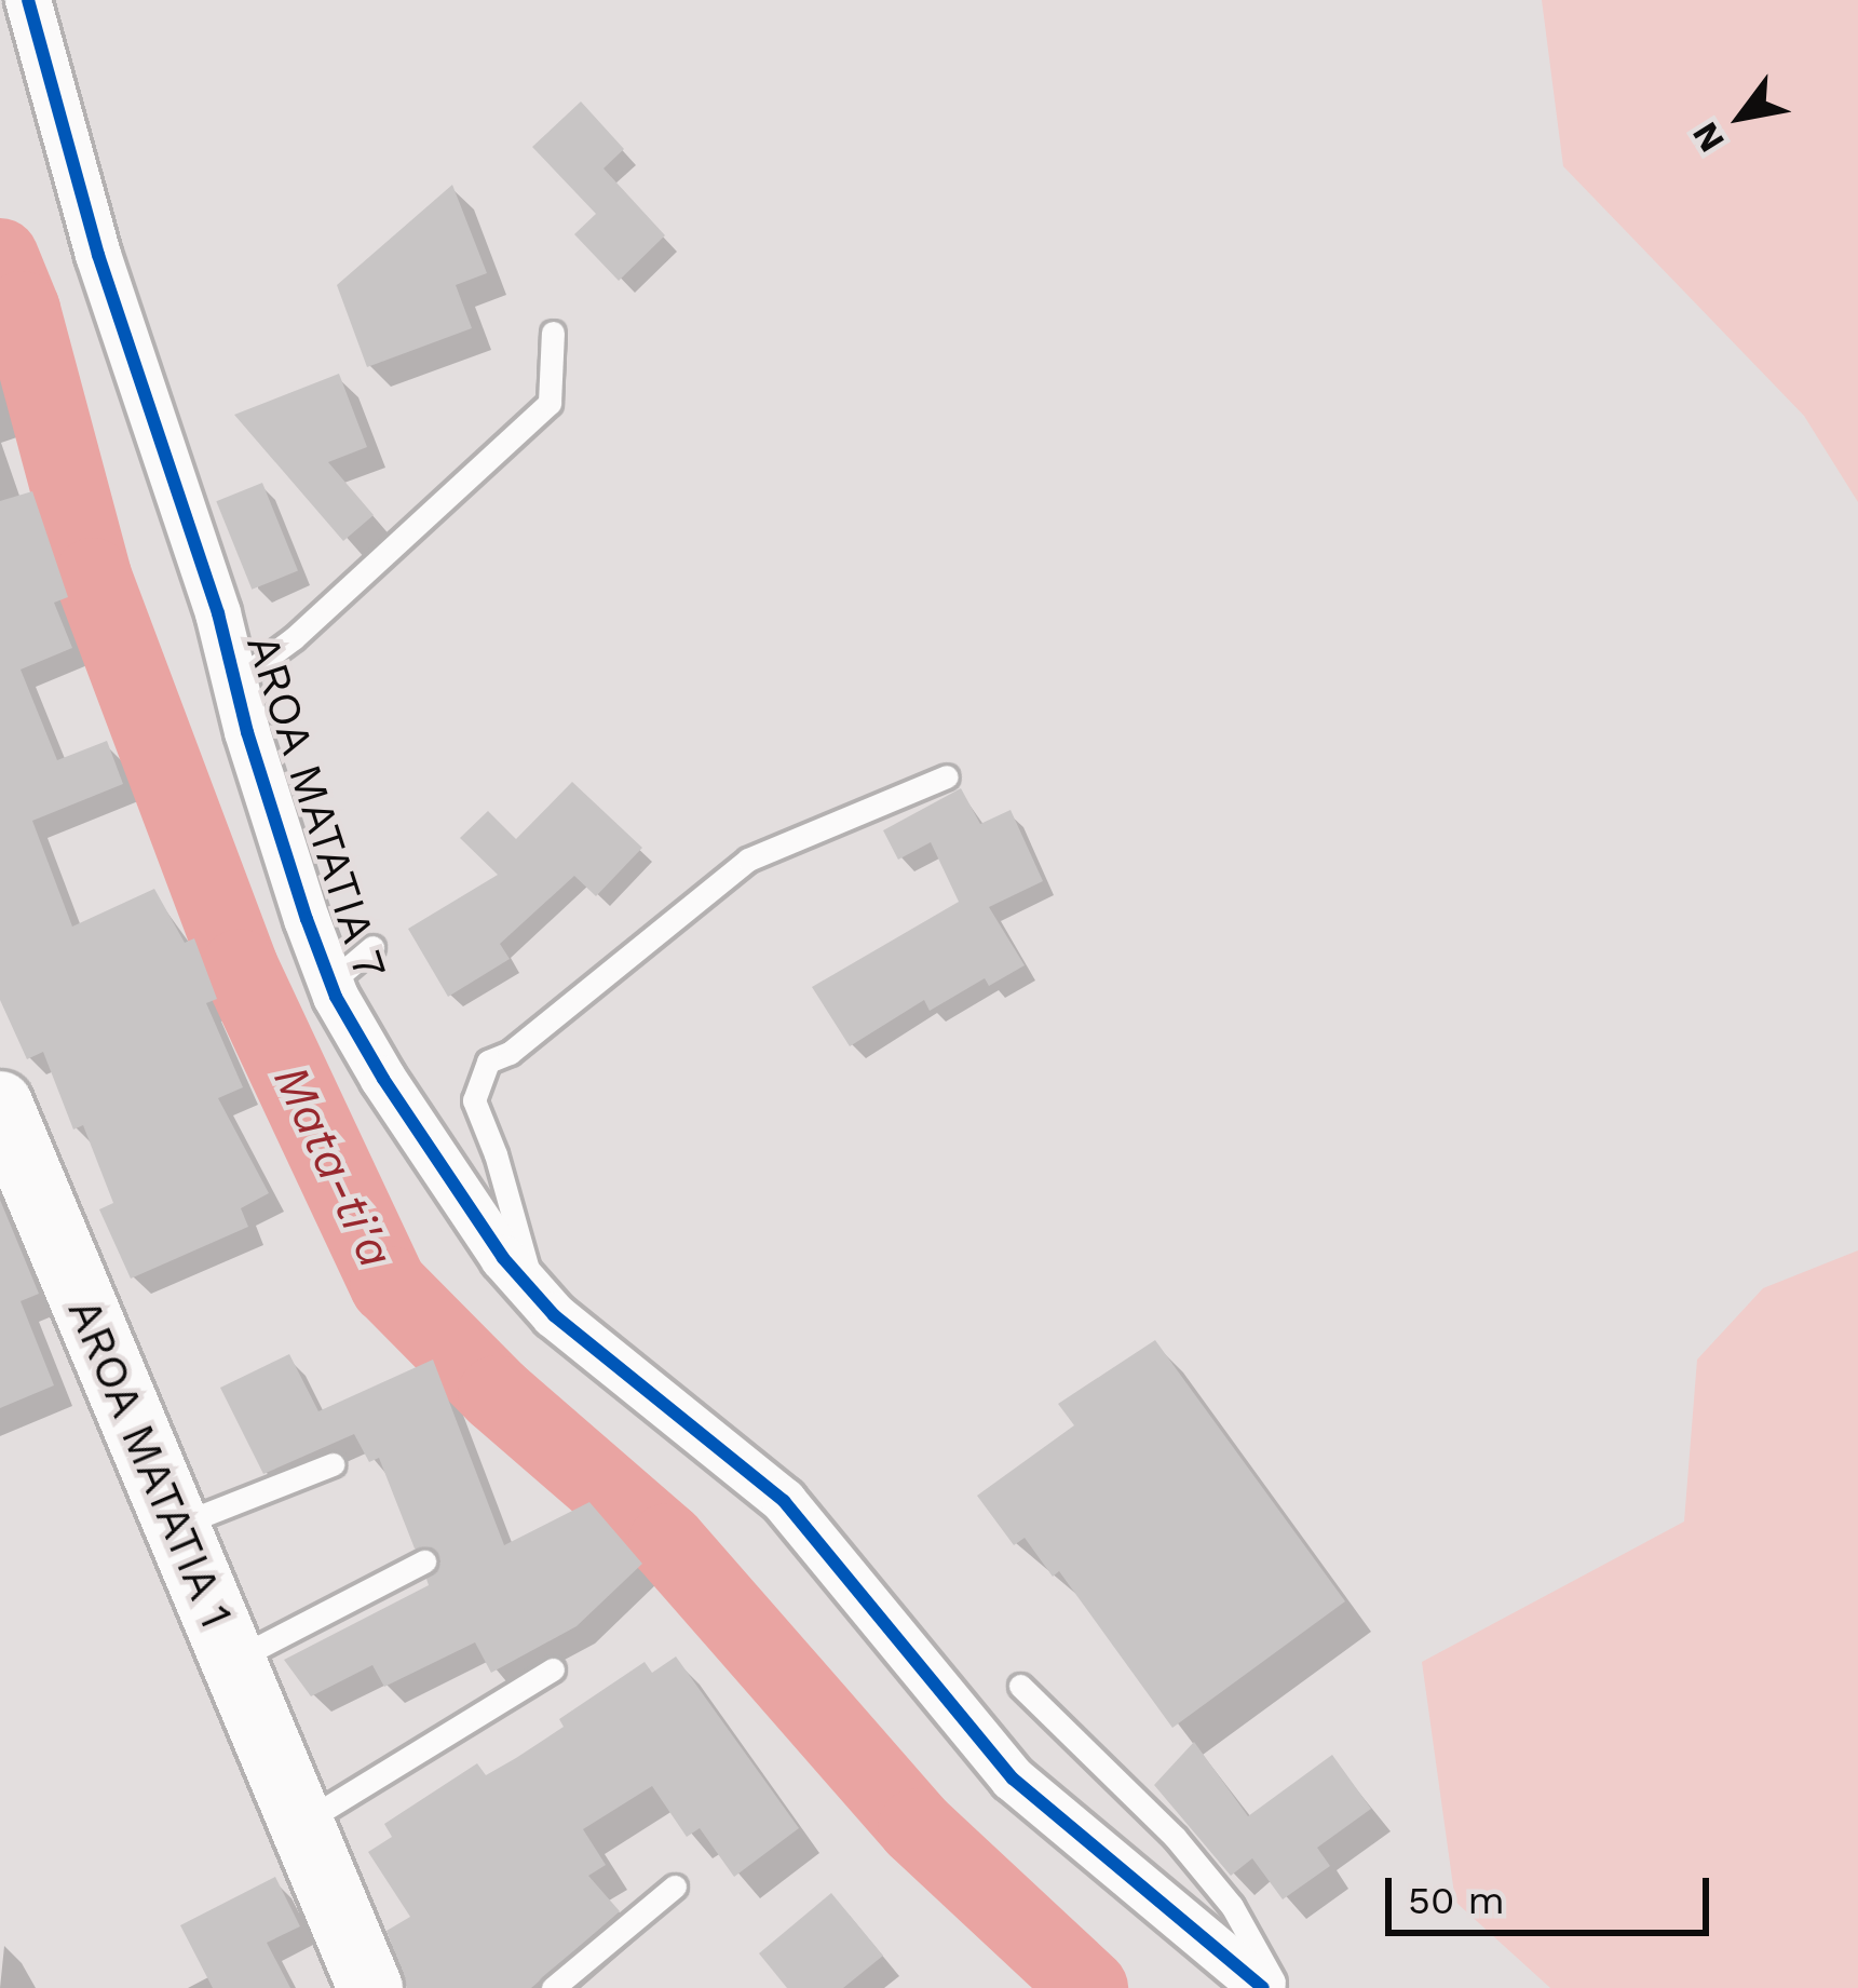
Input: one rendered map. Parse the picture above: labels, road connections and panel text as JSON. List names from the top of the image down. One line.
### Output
{"streets":{"main road":["AROA MATATIA 1"],"street":["AROA MATATIA 7"]},"water":["Mata-ti'a"],"scale_bar":"50 m","north":"bottom left"}
